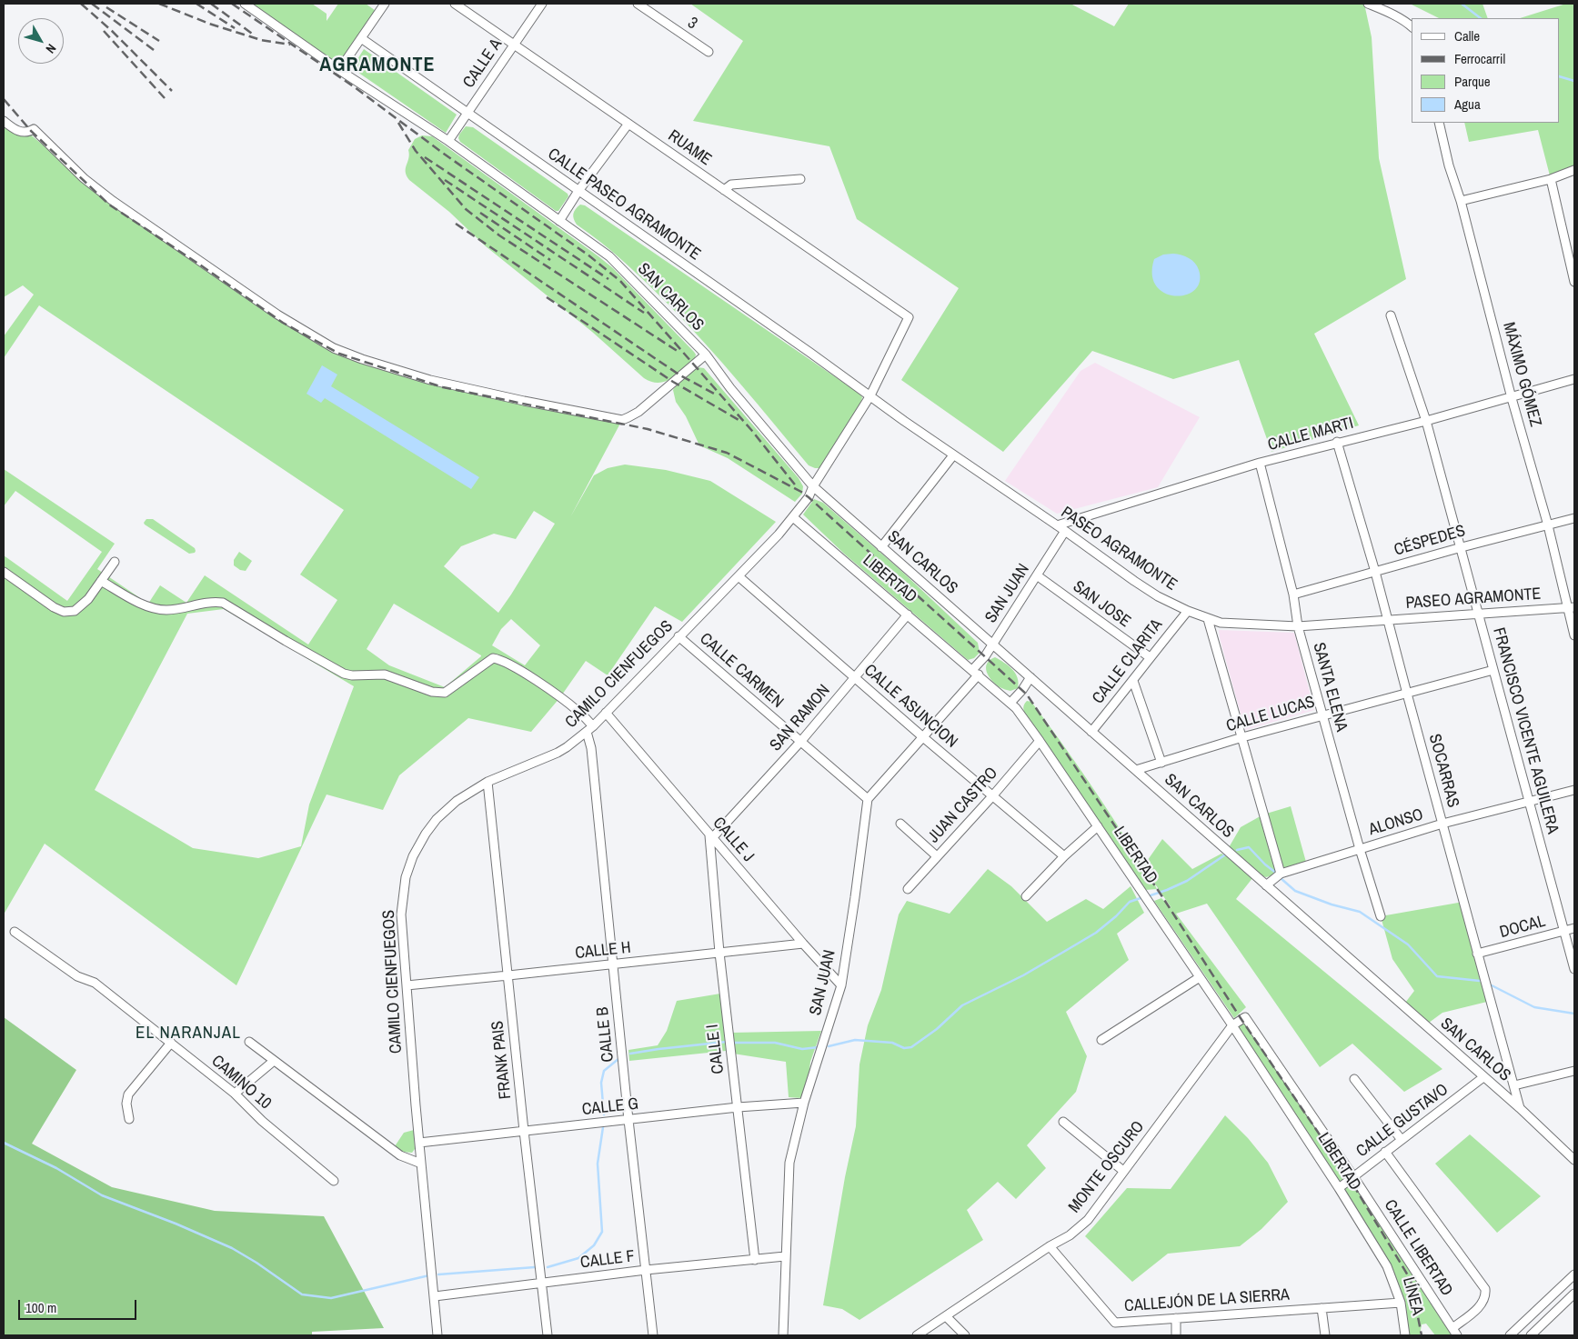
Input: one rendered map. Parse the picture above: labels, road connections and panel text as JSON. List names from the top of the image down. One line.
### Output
{"streets":{"street":["3","CALLE A","RUAME","CALLE PASEO AGRAMONTE","SAN CARLOS","MÁXIMO GÓMEZ","CALLE MARTI","CÉSPEDES","PASEO AGRAMONTE","LIBERTAD","SAN JUAN","SAN JOSE","CALLE CLARITA","CALLE CARMEN","CAMILO CIENFUEGOS","SANTA ELENA","CALLE ASUNCION","CALLE LUCAS","SAN RAMON","FRANCISCO VICENTE AGUILERA","SOCARRAS","JUAN CASTRO","ALONSO","CALLE J","DOCAL","CALLE H","CALLE B","CALLE I","FRANK PAIS","CAMINO 10","CALLE G","CALLE GUSTAVO","MONTE OSCURO","CALLE LIBERTAD","CALLE F","LÍNEA","CALLEJÓN DE LA SIERRA"]},"crossings":[["CALLE A","RUAME"],["CALLE A","CALLE PASEO AGRAMONTE"],["CALLE A","SAN CARLOS"],["RUAME","CAMILO CIENFUEGOS"],["CALLE PASEO AGRAMONTE","PASEO AGRAMONTE"],["CALLE PASEO AGRAMONTE","CAMILO CIENFUEGOS"],["SAN CARLOS","SAN JUAN"],["SAN CARLOS","CALLE CLARITA"],["SAN CARLOS","CAMILO CIENFUEGOS"],["SAN CARLOS","CALLE LUCAS"],["SAN CARLOS","SOCARRAS"],["SAN CARLOS","CALLE GUSTAVO"],["MÁXIMO GÓMEZ","CALLE MARTI"],["MÁXIMO GÓMEZ","CÉSPEDES"],["MÁXIMO GÓMEZ","PASEO AGRAMONTE"],["CALLE MARTI","PASEO AGRAMONTE"],["CALLE MARTI","SANTA ELENA"],["CALLE MARTI","FRANCISCO VICENTE AGUILERA"],["CALLE MARTI","SOCARRAS"],["CÉSPEDES","SANTA ELENA"],["CÉSPEDES","FRANCISCO VICENTE AGUILERA"],["CÉSPEDES","SOCARRAS"],["PASEO AGRAMONTE","SAN JUAN"],["PASEO AGRAMONTE","CALLE CLARITA"],["PASEO AGRAMONTE","CAMILO CIENFUEGOS"],["PASEO AGRAMONTE","SANTA ELENA"],["PASEO AGRAMONTE","FRANCISCO VICENTE AGUILERA"],["PASEO AGRAMONTE","SOCARRAS"],["LIBERTAD","SAN JUAN"],["LIBERTAD","CAMILO CIENFUEGOS"],["LIBERTAD","SAN RAMON"],["LIBERTAD","JUAN CASTRO"],["LIBERTAD","CALLE GUSTAVO"],["LIBERTAD","MONTE OSCURO"],["LIBERTAD","LÍNEA"],["SAN JUAN","SAN JOSE"],["SAN JUAN","CALLE CARMEN"],["SAN JUAN","CALLE ASUNCION"],["SAN JUAN","CALLE J"],["SAN JUAN","CALLE G"],["SAN JUAN","CALLE F"],["SAN JOSE","CALLE CLARITA"],["CALLE CARMEN","CAMILO CIENFUEGOS"],["CALLE CARMEN","SAN RAMON"],["CAMILO CIENFUEGOS","CALLE ASUNCION"],["CAMILO CIENFUEGOS","CALLE J"],["CAMILO CIENFUEGOS","CALLE H"],["CAMILO CIENFUEGOS","CALLE B"],["CAMILO CIENFUEGOS","FRANK PAIS"],["CAMILO CIENFUEGOS","CALLE G"],["CAMILO CIENFUEGOS","CALLE F"],["SANTA ELENA","CALLE LUCAS"],["SANTA ELENA","ALONSO"],["CALLE ASUNCION","SAN RAMON"],["CALLE ASUNCION","JUAN CASTRO"],["CALLE LUCAS","FRANCISCO VICENTE AGUILERA"],["CALLE LUCAS","SOCARRAS"],["SAN RAMON","CALLE J"],["SAN RAMON","CALLE I"],["FRANCISCO VICENTE AGUILERA","ALONSO"],["FRANCISCO VICENTE AGUILERA","DOCAL"],["SOCARRAS","ALONSO"],["SOCARRAS","DOCAL"],["CALLE J","CALLE H"],["CALLE J","CALLE I"],["CALLE H","CALLE B"],["CALLE H","CALLE I"],["CALLE H","FRANK PAIS"],["CALLE B","CALLE G"],["CALLE B","CALLE F"],["CALLE I","CALLE G"],["CALLE I","CALLE F"],["FRANK PAIS","CALLE G"],["FRANK PAIS","CALLE F"],["CALLE GUSTAVO","CALLE LIBERTAD"],["MONTE OSCURO","CALLE LIBERTAD"],["MONTE OSCURO","CALLEJÓN DE LA SIERRA"],["LÍNEA","CALLEJÓN DE LA SIERRA"]],"districts":["AGRAMONTE","EL NARANJAL"],"legend":["Calle","Ferrocarril","Parque","Agua"],"scale_bar":"100 m","north":"bottom right"}
